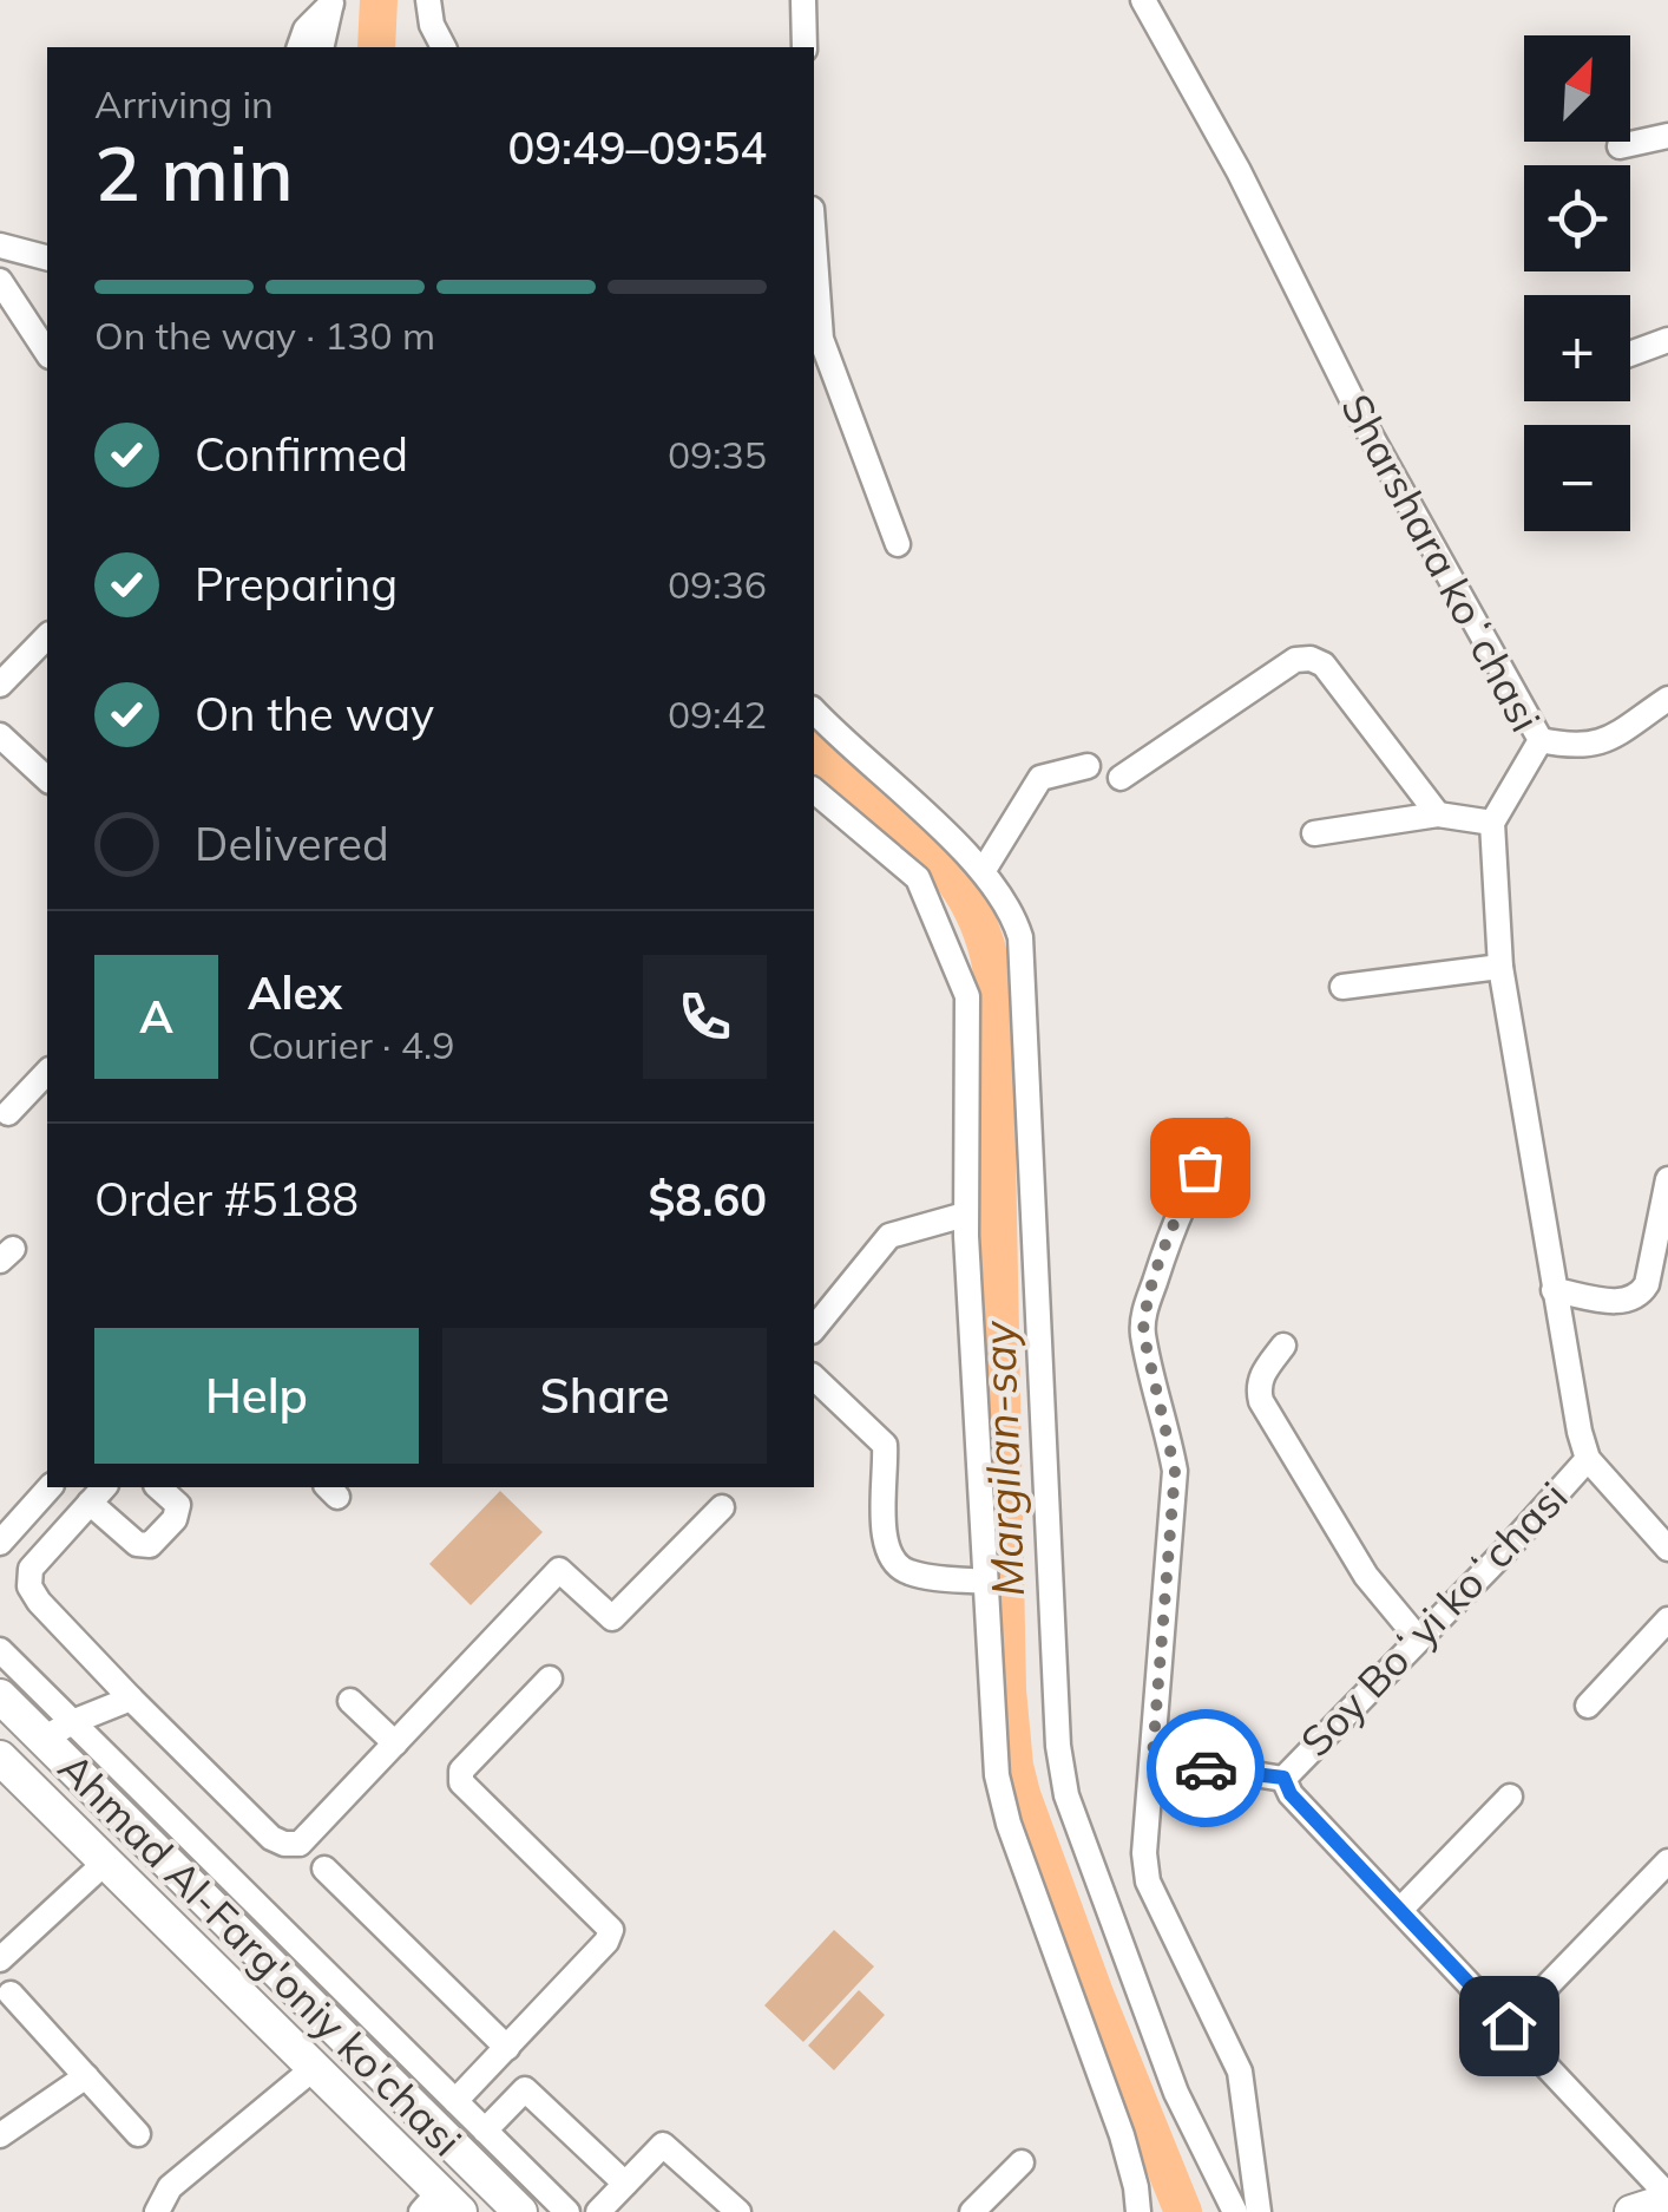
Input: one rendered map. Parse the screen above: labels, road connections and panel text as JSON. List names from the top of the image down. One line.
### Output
{"streets":{"highway":["Ahmad Al-Farg'oniy ko'chasi"],"street":["Sharshara koʻchasi","Soy Boʻyi koʻchasi"]},"water":["Margilan-say"],"north":"top right","page":{"map_buttons":["+","−"],"heading":["2 min","Arriving in","09:49–09:54"],"panel":["Alex","Courier · 4.9","Order #5188","$8.60"],"bar":"On the way · 130 m","list":[["Confirmed","09:35"],["Preparing","09:36"],["On the way","09:42"],"Delivered"],"round":"A","buttons":["Help","Share"]}}
